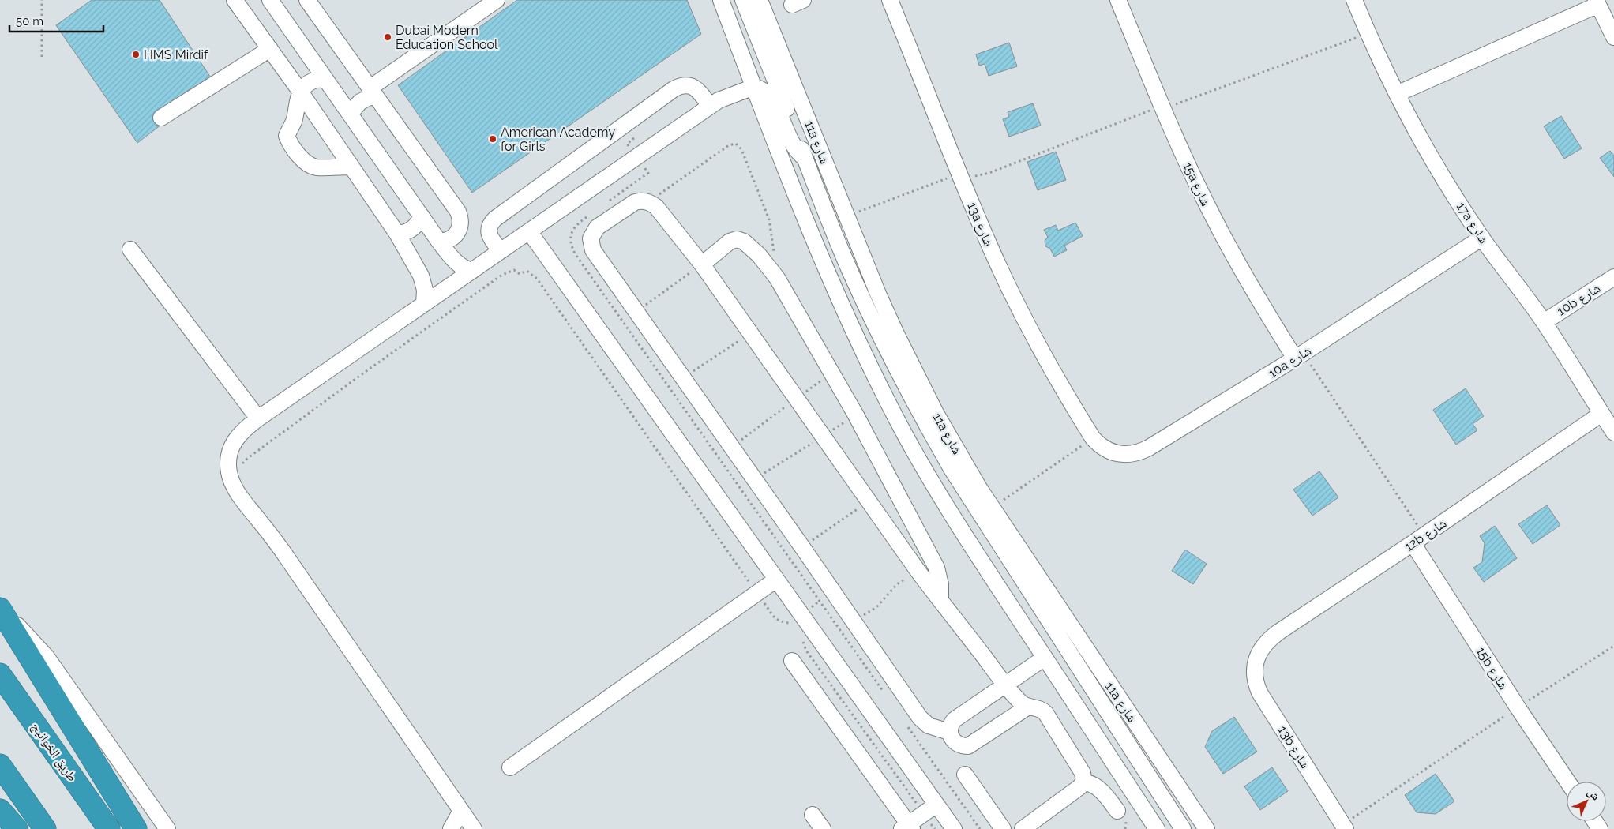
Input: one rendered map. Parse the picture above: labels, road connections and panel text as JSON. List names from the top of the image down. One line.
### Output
{"streets":{"highway":["طريق الخوانيج"],"street":["11a شارع","15a شارع","17a شارع","13a شارع","10b شارع","10a شارع","12b شارع","15b شارع","13b شارع"]},"crossings":[["15a شارع","10a شارع"],["17a شارع","10b شارع"],["17a شارع","10a شارع"],["17a شارع","12b شارع"],["13a شارع","10a شارع"],["12b شارع","15b شارع"],["12b شارع","13b شارع"]],"places":["Dubai Modern Education School","HMS Mirdif","American Academy for Girls"],"scale_bar":"50 m","north":"top right"}
